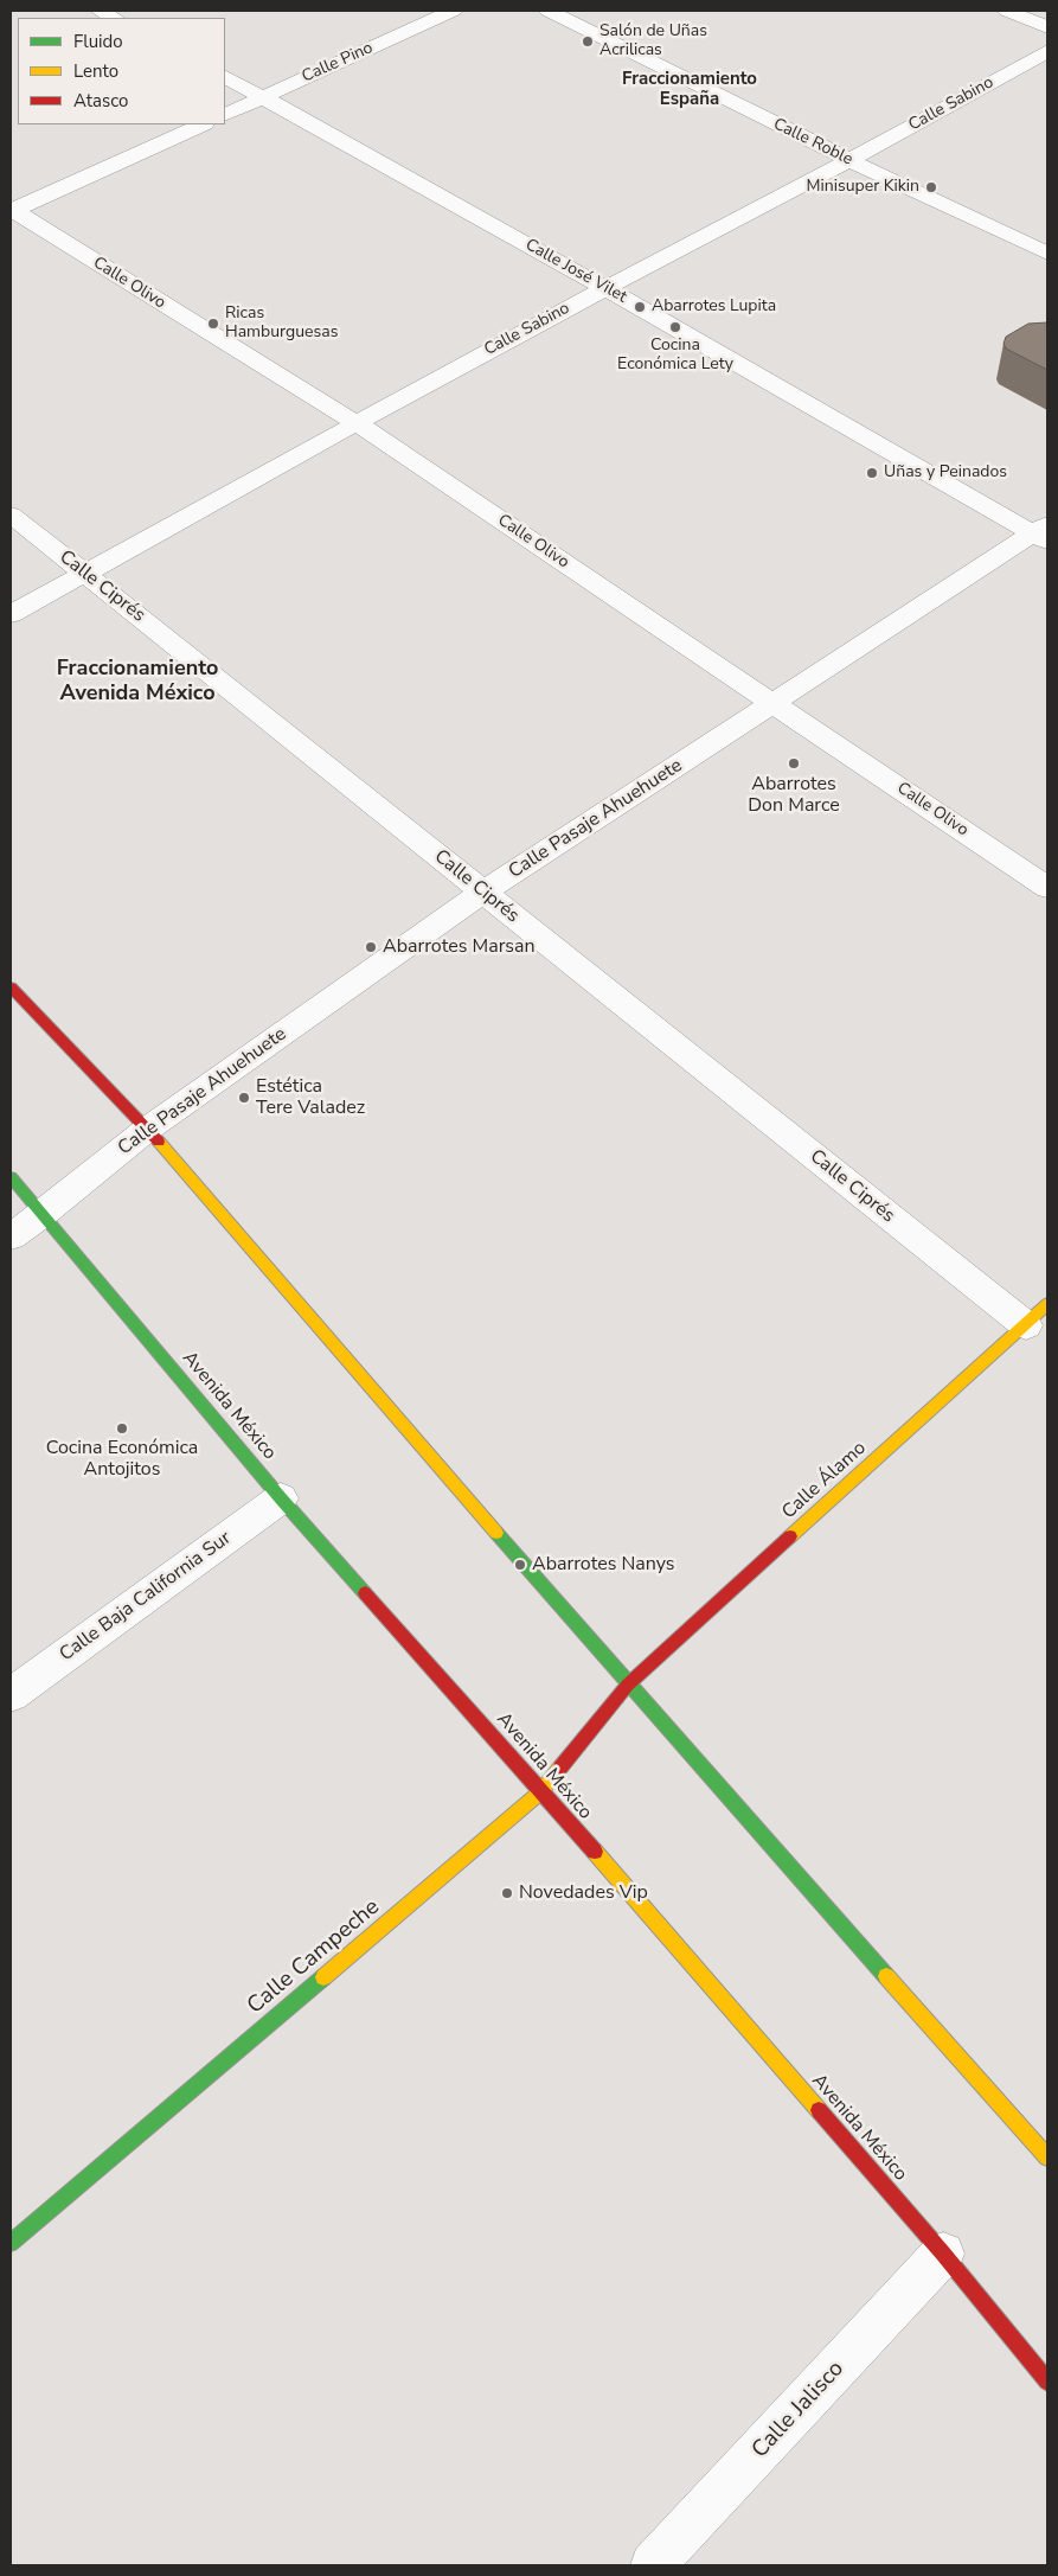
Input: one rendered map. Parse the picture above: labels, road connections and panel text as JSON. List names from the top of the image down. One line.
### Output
{"streets":{"street":["Calle Pino","Calle Sabino","Calle Roble","Calle José Vilet","Calle Olivo","Calle Ciprés","Calle Pasaje Ahuehuete","Avenida México","Calle Álamo","Calle Baja California Sur","Calle Campeche","Calle Jalisco"]},"crossings":[["Calle Pino","Calle José Vilet"],["Calle Sabino","Calle Roble"],["Calle Sabino","Calle José Vilet"],["Calle Sabino","Calle Olivo"],["Calle Sabino","Calle Ciprés"],["Calle José Vilet","Calle Pasaje Ahuehuete"],["Calle Olivo","Calle Pasaje Ahuehuete"],["Calle Ciprés","Calle Pasaje Ahuehuete"],["Calle Ciprés","Calle Álamo"],["Calle Pasaje Ahuehuete","Avenida México"],["Avenida México","Calle Baja California Sur"],["Avenida México","Calle Campeche"],["Avenida México","Calle Jalisco"],["Calle Álamo","Calle Campeche"]],"districts":["Fraccionamiento España","Fraccionamiento Avenida México"],"places":["Salón de Uñas Acrilicas","Minisuper Kikin","Abarrotes Lupita","Ricas Hamburguesas","Cocina Económica Lety","Uñas y Peinados","Abarrotes Don Marce","Abarrotes Marsan","Estética Tere Valadez","Cocina Económica Antojitos","Abarrotes Nanys","Novedades Vip"],"legend":["Fluido","Lento","Atasco"]}
